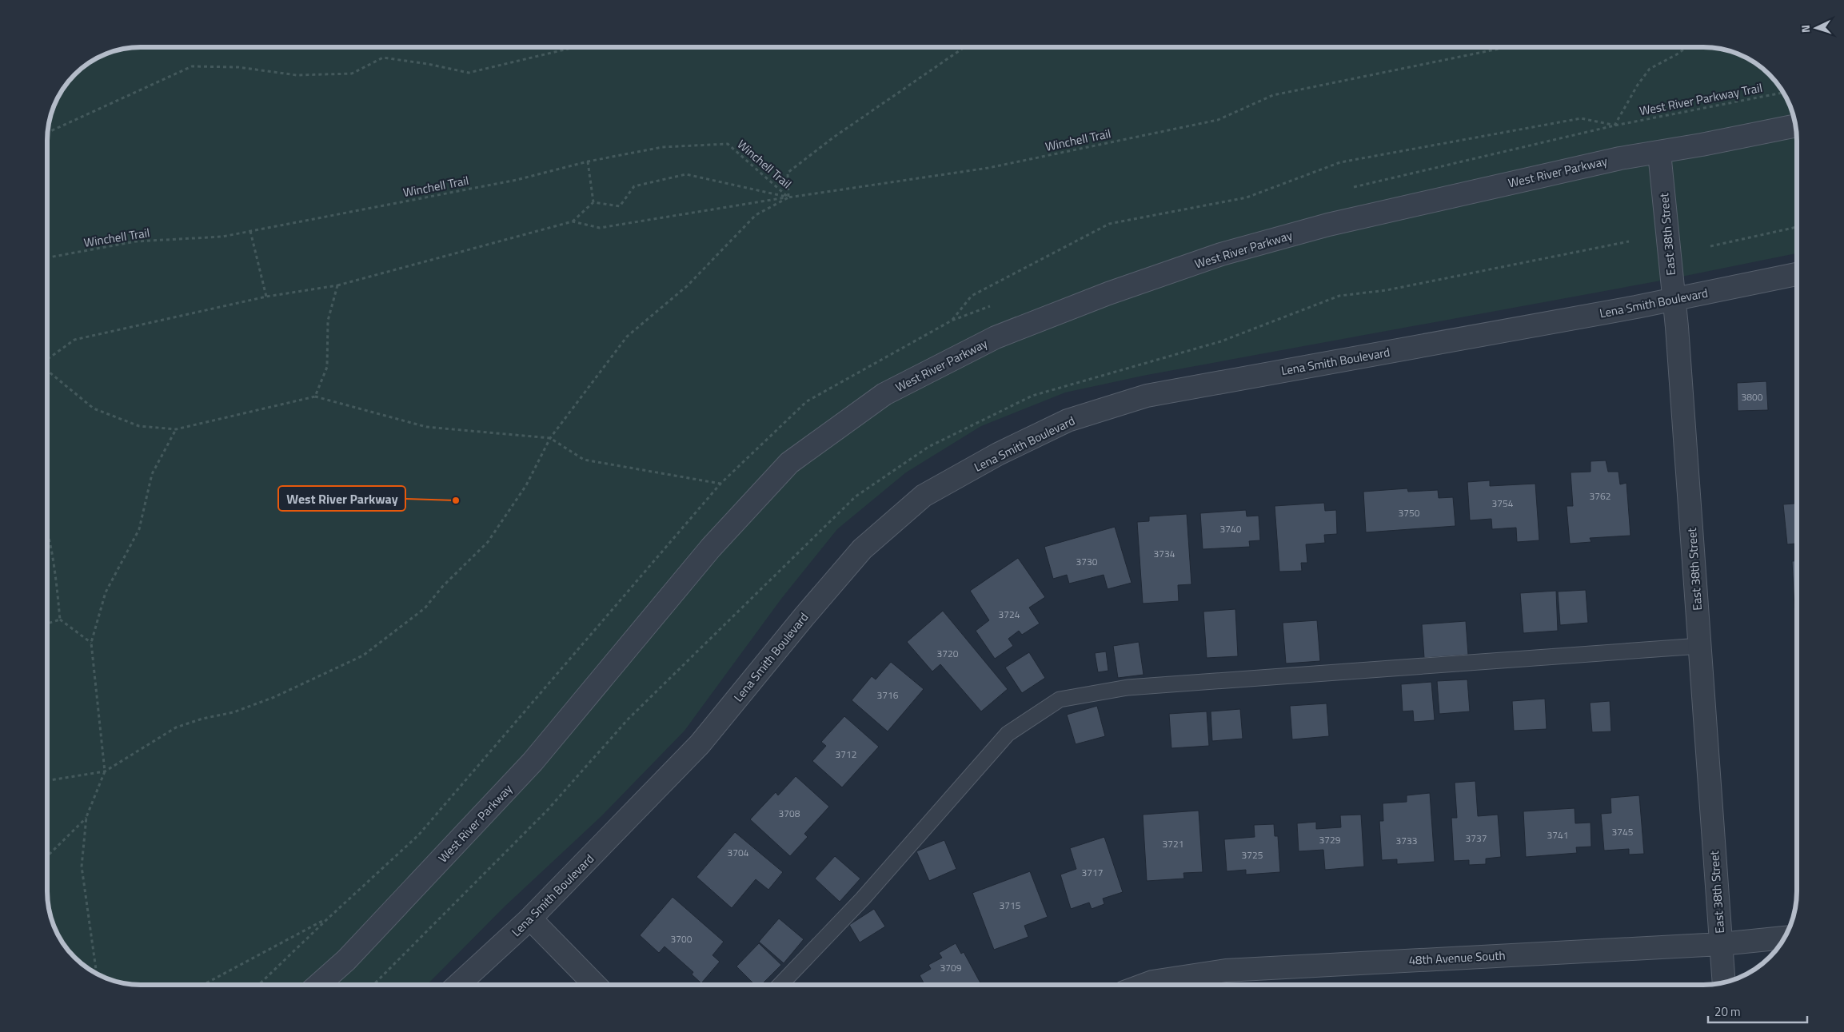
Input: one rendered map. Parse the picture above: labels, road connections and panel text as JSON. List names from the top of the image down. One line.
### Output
{"streets":{"street":["West River Parkway","East 38th Street","Lena Smith Boulevard","48th Avenue South"],"path":["West River Parkway Trail","Winchell Trail"]},"crossings":[["West River Parkway","East 38th Street"],["East 38th Street","Lena Smith Boulevard"],["East 38th Street","48th Avenue South"]],"places":["West River Parkway"],"house_numbers":["3800","3762","3754","3750","3740","3734","3730","3724","3720","3716","3712","3708","3745","3741","3737","3729","3733","3721","3704","3725","3717","3715","3700","3709"],"scale_bar":"20 m","north":"left"}
